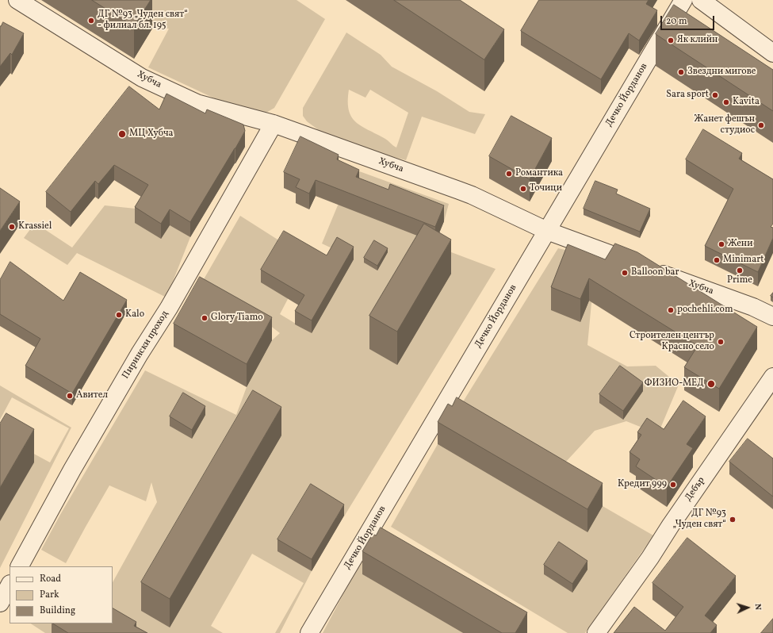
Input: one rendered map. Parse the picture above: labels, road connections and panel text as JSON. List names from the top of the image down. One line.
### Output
{"streets":{"street":["Хубча","Дечко Йорданов","Пирински проход","Дебър"]},"crossings":[["Хубча","Дечко Йорданов"],["Хубча","Пирински проход"]],"places":["ДГ №93 „Чуден свят“ - филиал бл. 195","Як клийн","Звездни мигове","Sara sport","Kavita","Жанет фешън студиос","МЦ Хубча","Романтика","Точици","Krassiel","Жени","Minimart","Prime","Balloon bar","pochehli.com","Kalo","Glory Tiamo","Строителен център Красно село","ФИЗИО-МЕД","Авител","Кредит 999","ДГ №93 „Чуден свят“"],"legend":["Road","Park","Building"],"scale_bar":"20 m","north":"right"}
